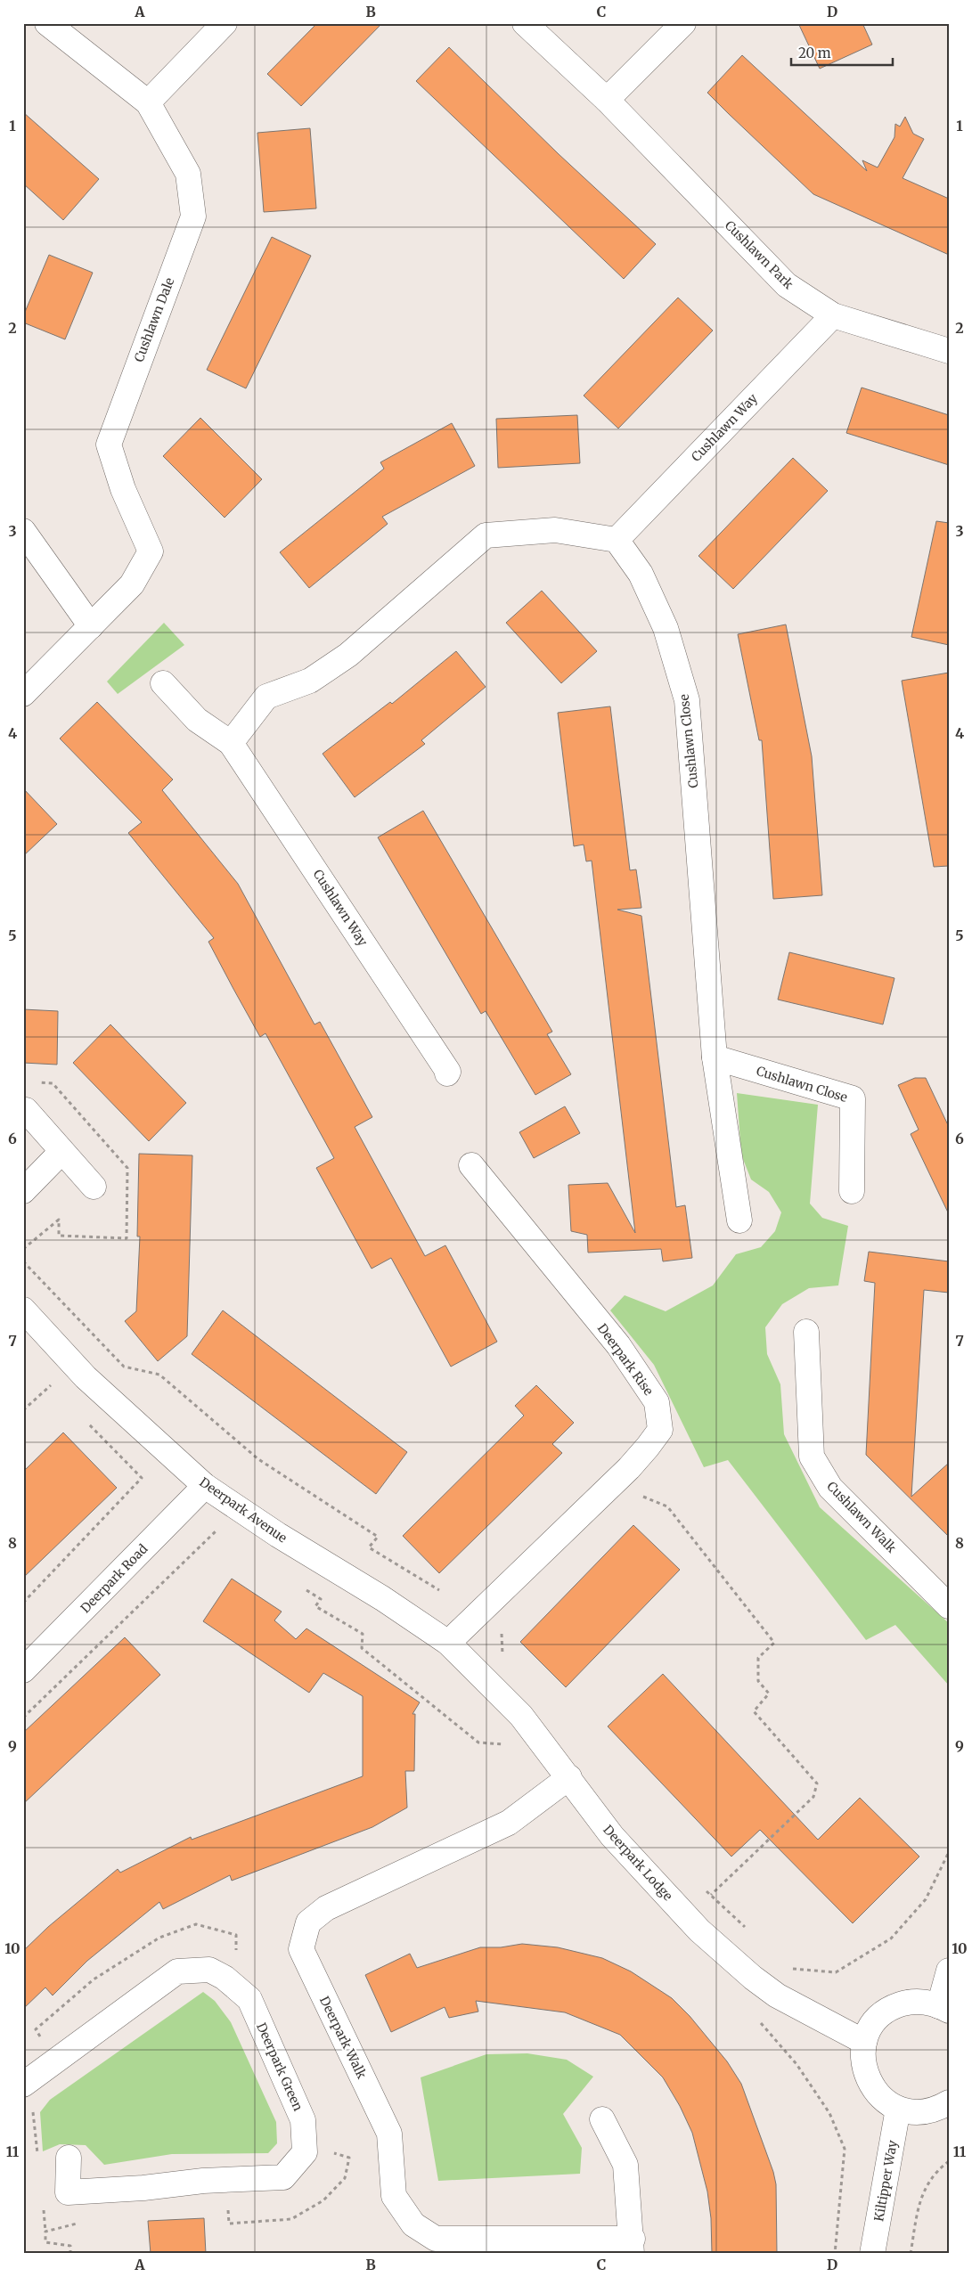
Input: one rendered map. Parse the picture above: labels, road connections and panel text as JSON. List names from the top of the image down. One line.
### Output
{"streets":{"street":["Cushlawn Park","Cushlawn Dale","Cushlawn Way","Cushlawn Close","Deerpark Rise","Deerpark Avenue","Cushlawn Walk","Deerpark Road","Deerpark Lodge","Deerpark Walk","Deerpark Green","Kiltipper Way"]},"crossings":[["Cushlawn Park","Cushlawn Way"],["Cushlawn Way","Cushlawn Close"],["Deerpark Rise","Deerpark Avenue"],["Deerpark Rise","Deerpark Lodge"],["Deerpark Avenue","Deerpark Road"],["Deerpark Avenue","Deerpark Lodge"],["Deerpark Lodge","Deerpark Walk"]],"scale_bar":"20 m","grid":{"columns":["A","B","C","D"],"rows":["1","2","3","4","5","6","7","8","9","10","11"]}}
